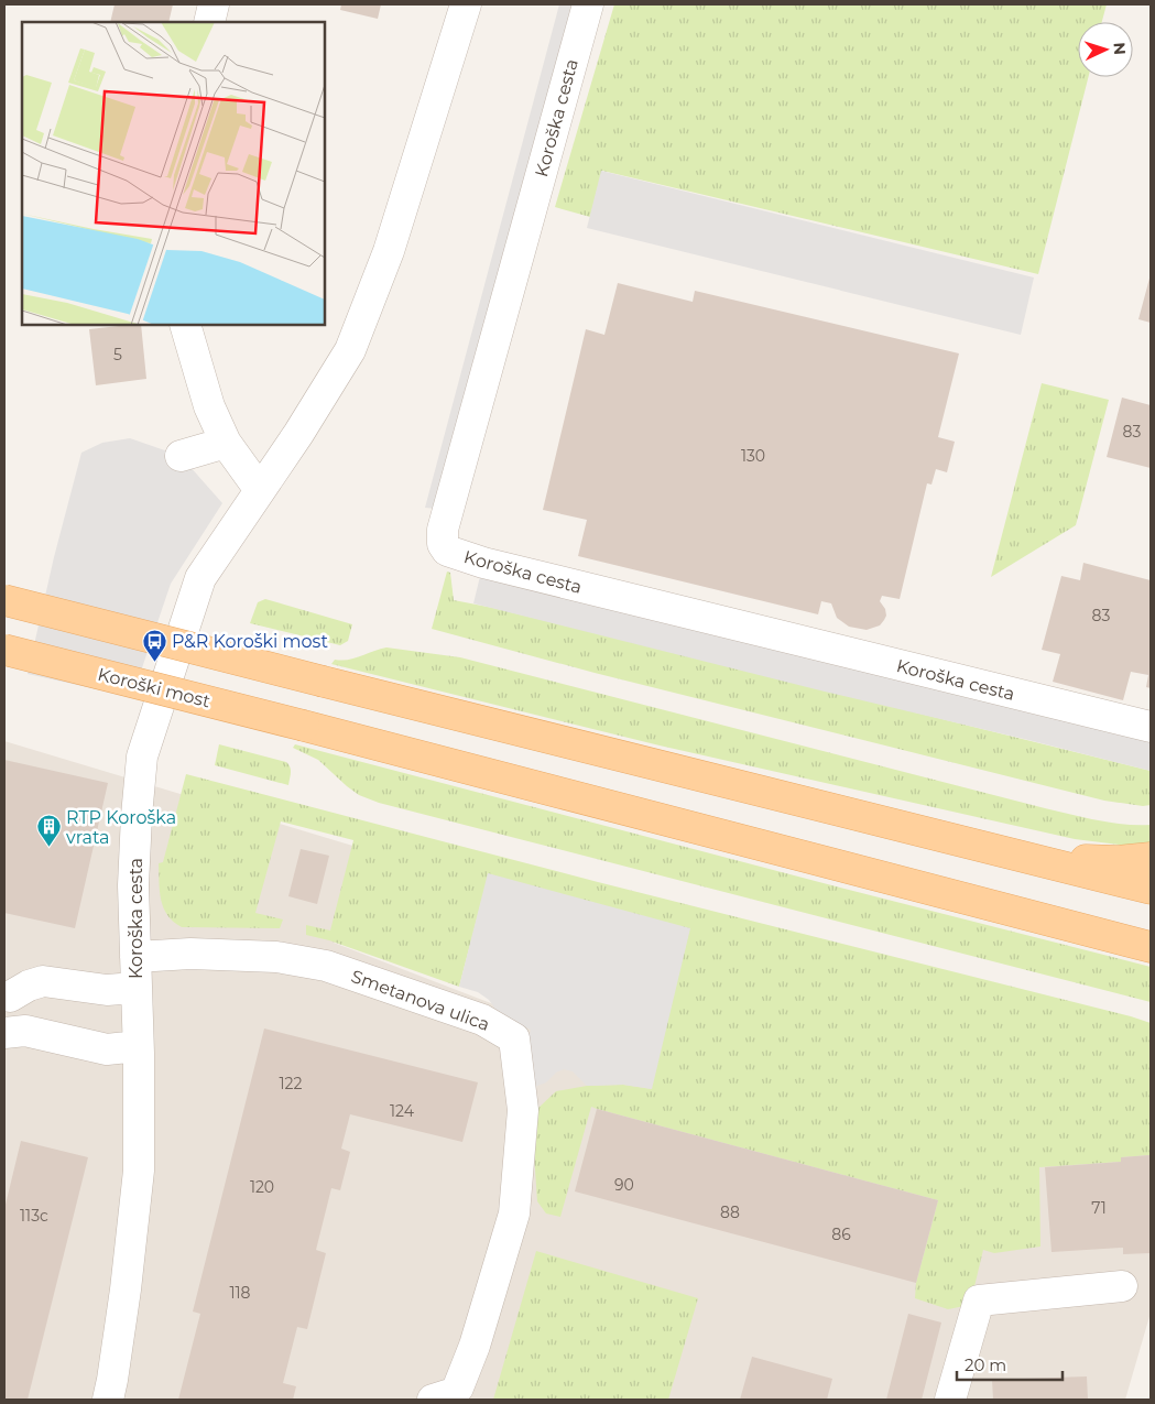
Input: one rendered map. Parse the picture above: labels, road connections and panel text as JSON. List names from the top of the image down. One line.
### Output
{"streets":{"main road":["Koroški most"],"street":["Koroška cesta","Smetanova ulica"]},"crossings":[["Koroška cesta","Smetanova ulica"]],"places":{"bus stop":["P&R Koroški most"],"building":["RTP Koroška vrata"]},"house_numbers":["5","83","130","83","122","124","90","120","71","88","113c","86","118"],"scale_bar":"20 m","north":"right"}
